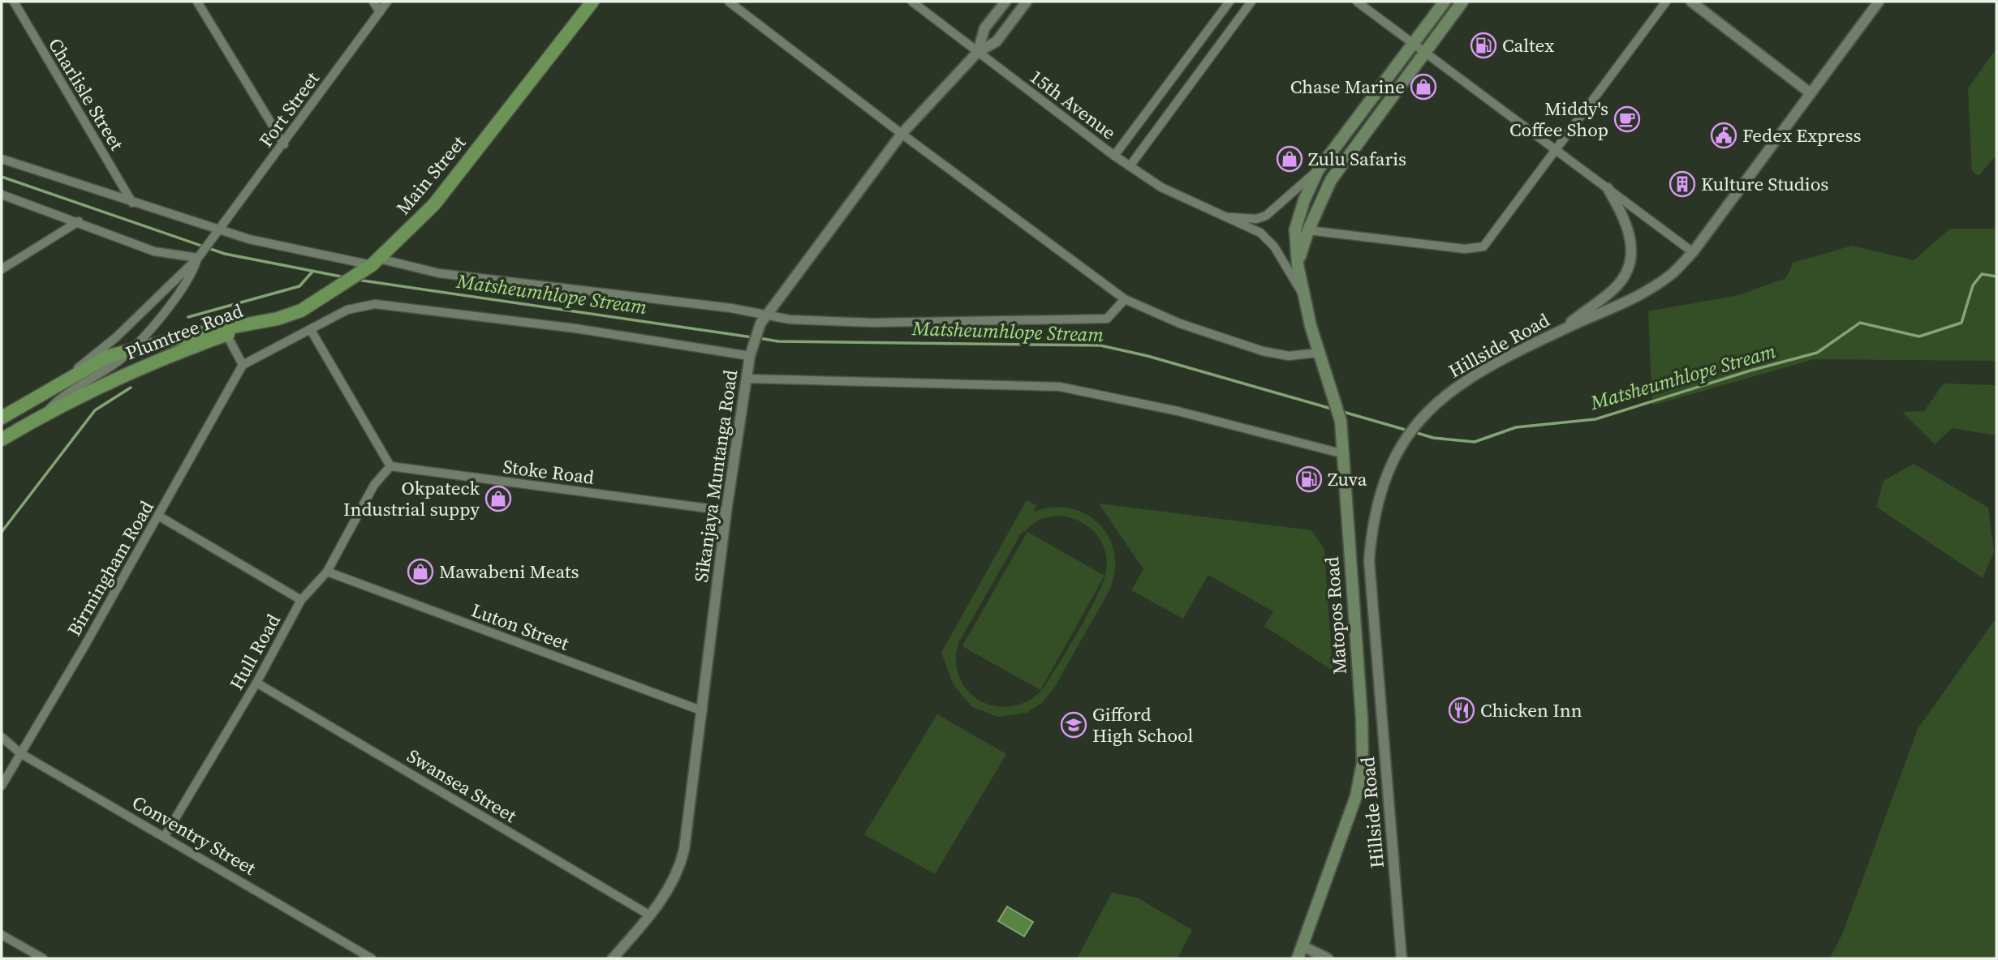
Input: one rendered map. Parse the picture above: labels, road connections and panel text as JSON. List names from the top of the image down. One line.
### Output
{"streets":{"highway":["Main Street","Plumtree Road"],"main road":["Matopos Road"],"street":["Charlisle Street","15th Avenue","Fort Street","Hillside Road","Stoke Road","Sikanjaya Muntanga Road","Birmingham Road","Luton Street","Hull Road","Swansea Street","Conventry Street"]},"crossings":[["15th Avenue","Sikanjaya Muntanga Road"],["15th Avenue","Matopos Road"],["Main Street","Plumtree Road"],["Stoke Road","Sikanjaya Muntanga Road"],["Stoke Road","Hull Road"],["Sikanjaya Muntanga Road","Luton Street"],["Sikanjaya Muntanga Road","Swansea Street"],["Birmingham Road","Conventry Street"],["Luton Street","Hull Road"],["Hull Road","Swansea Street"],["Hull Road","Conventry Street"]],"water":["Matsheumhlope Stream"],"places":{"fuel station":["Caltex","Zuva"],"shop":["Chase Marine","Zulu Safaris","Okpateck Industrial suppy","Mawabeni Meats"],"cafe":["Middy's Coffee Shop"],"public building":["Fedex Express"],"building":["Kulture Studios"],"restaurant":["Chicken Inn"],"school or university":["Gifford High School"]}}
